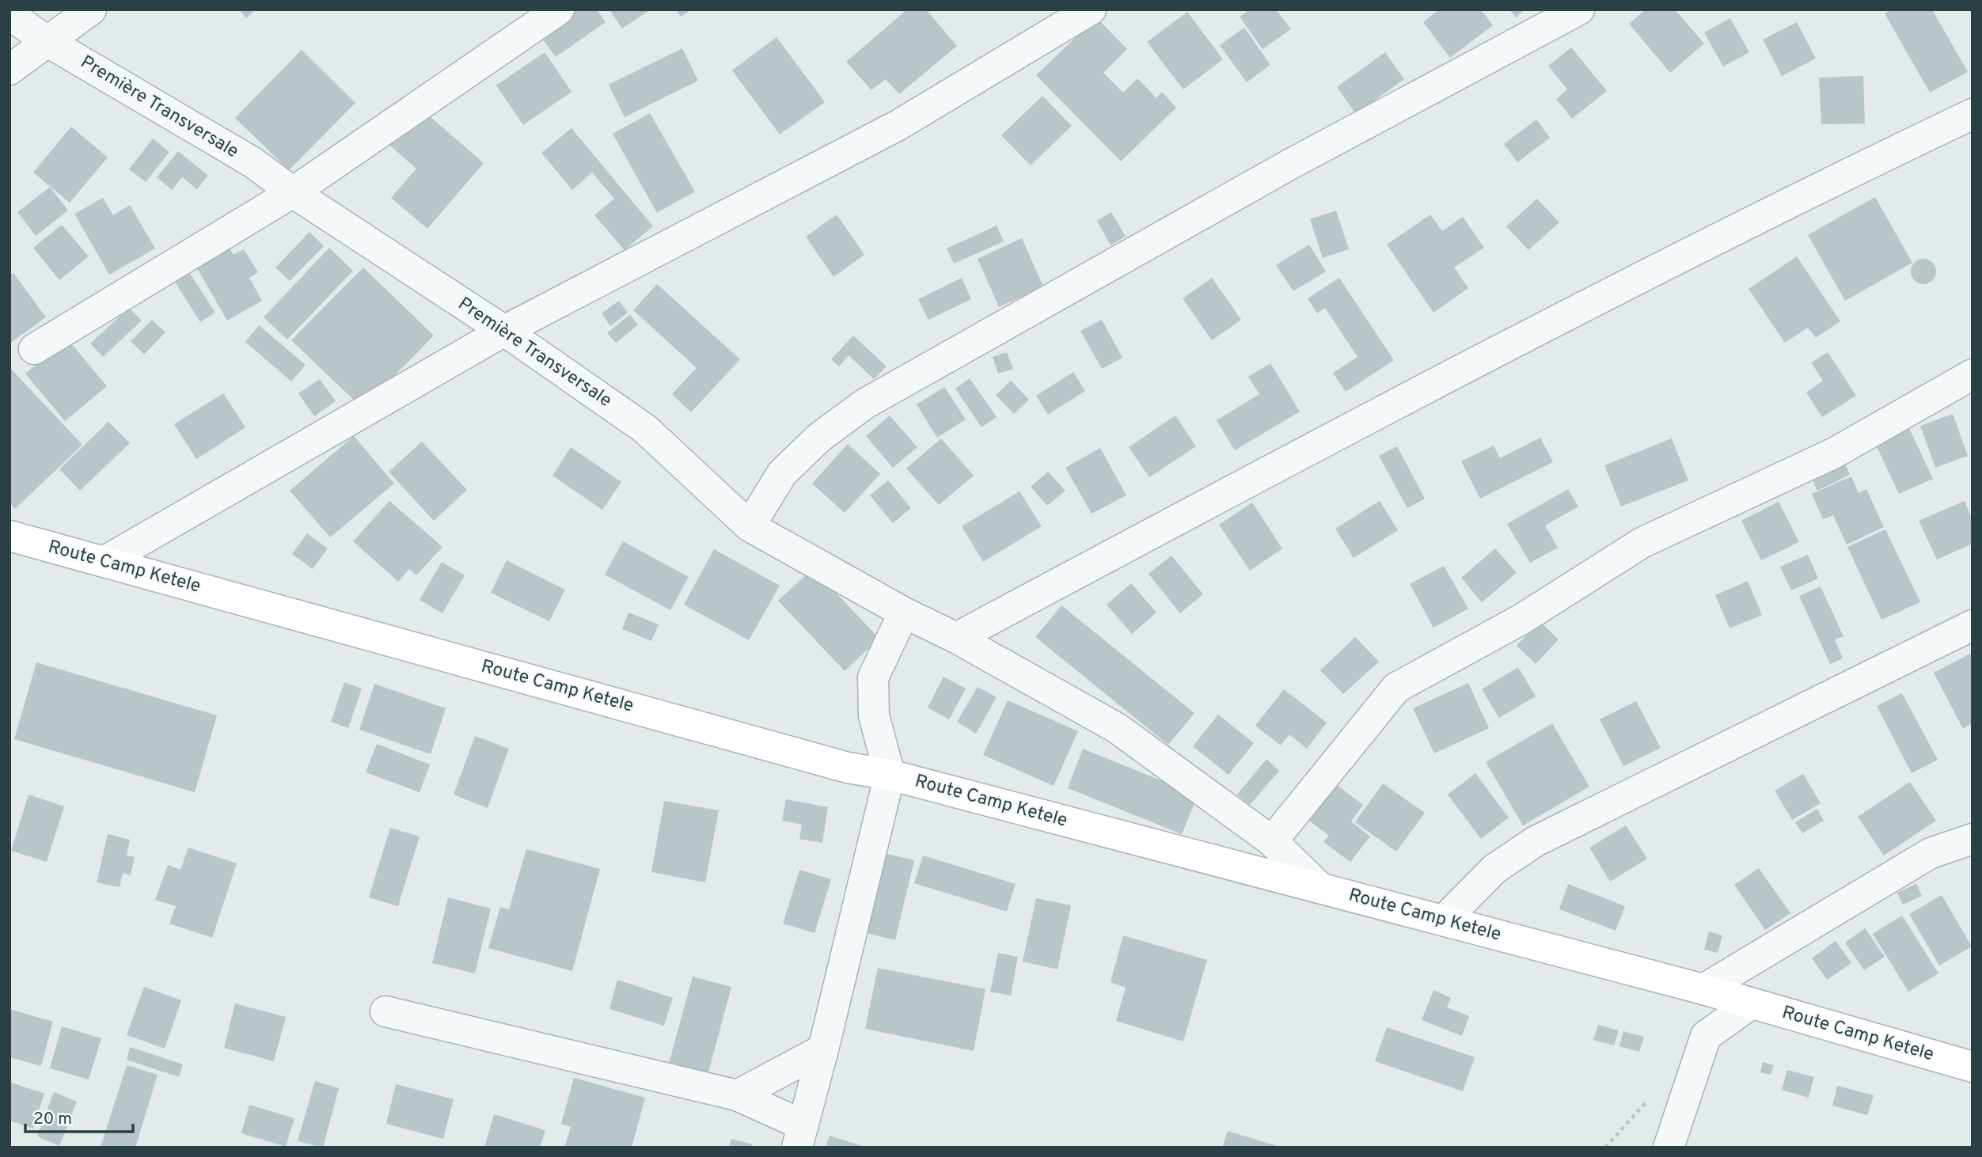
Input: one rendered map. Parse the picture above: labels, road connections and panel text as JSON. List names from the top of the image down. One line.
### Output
{"streets":{"street":["Première Transversale","Route Camp Ketele"]},"crossings":[["Première Transversale","Route Camp Ketele"]],"scale_bar":"20 m"}
